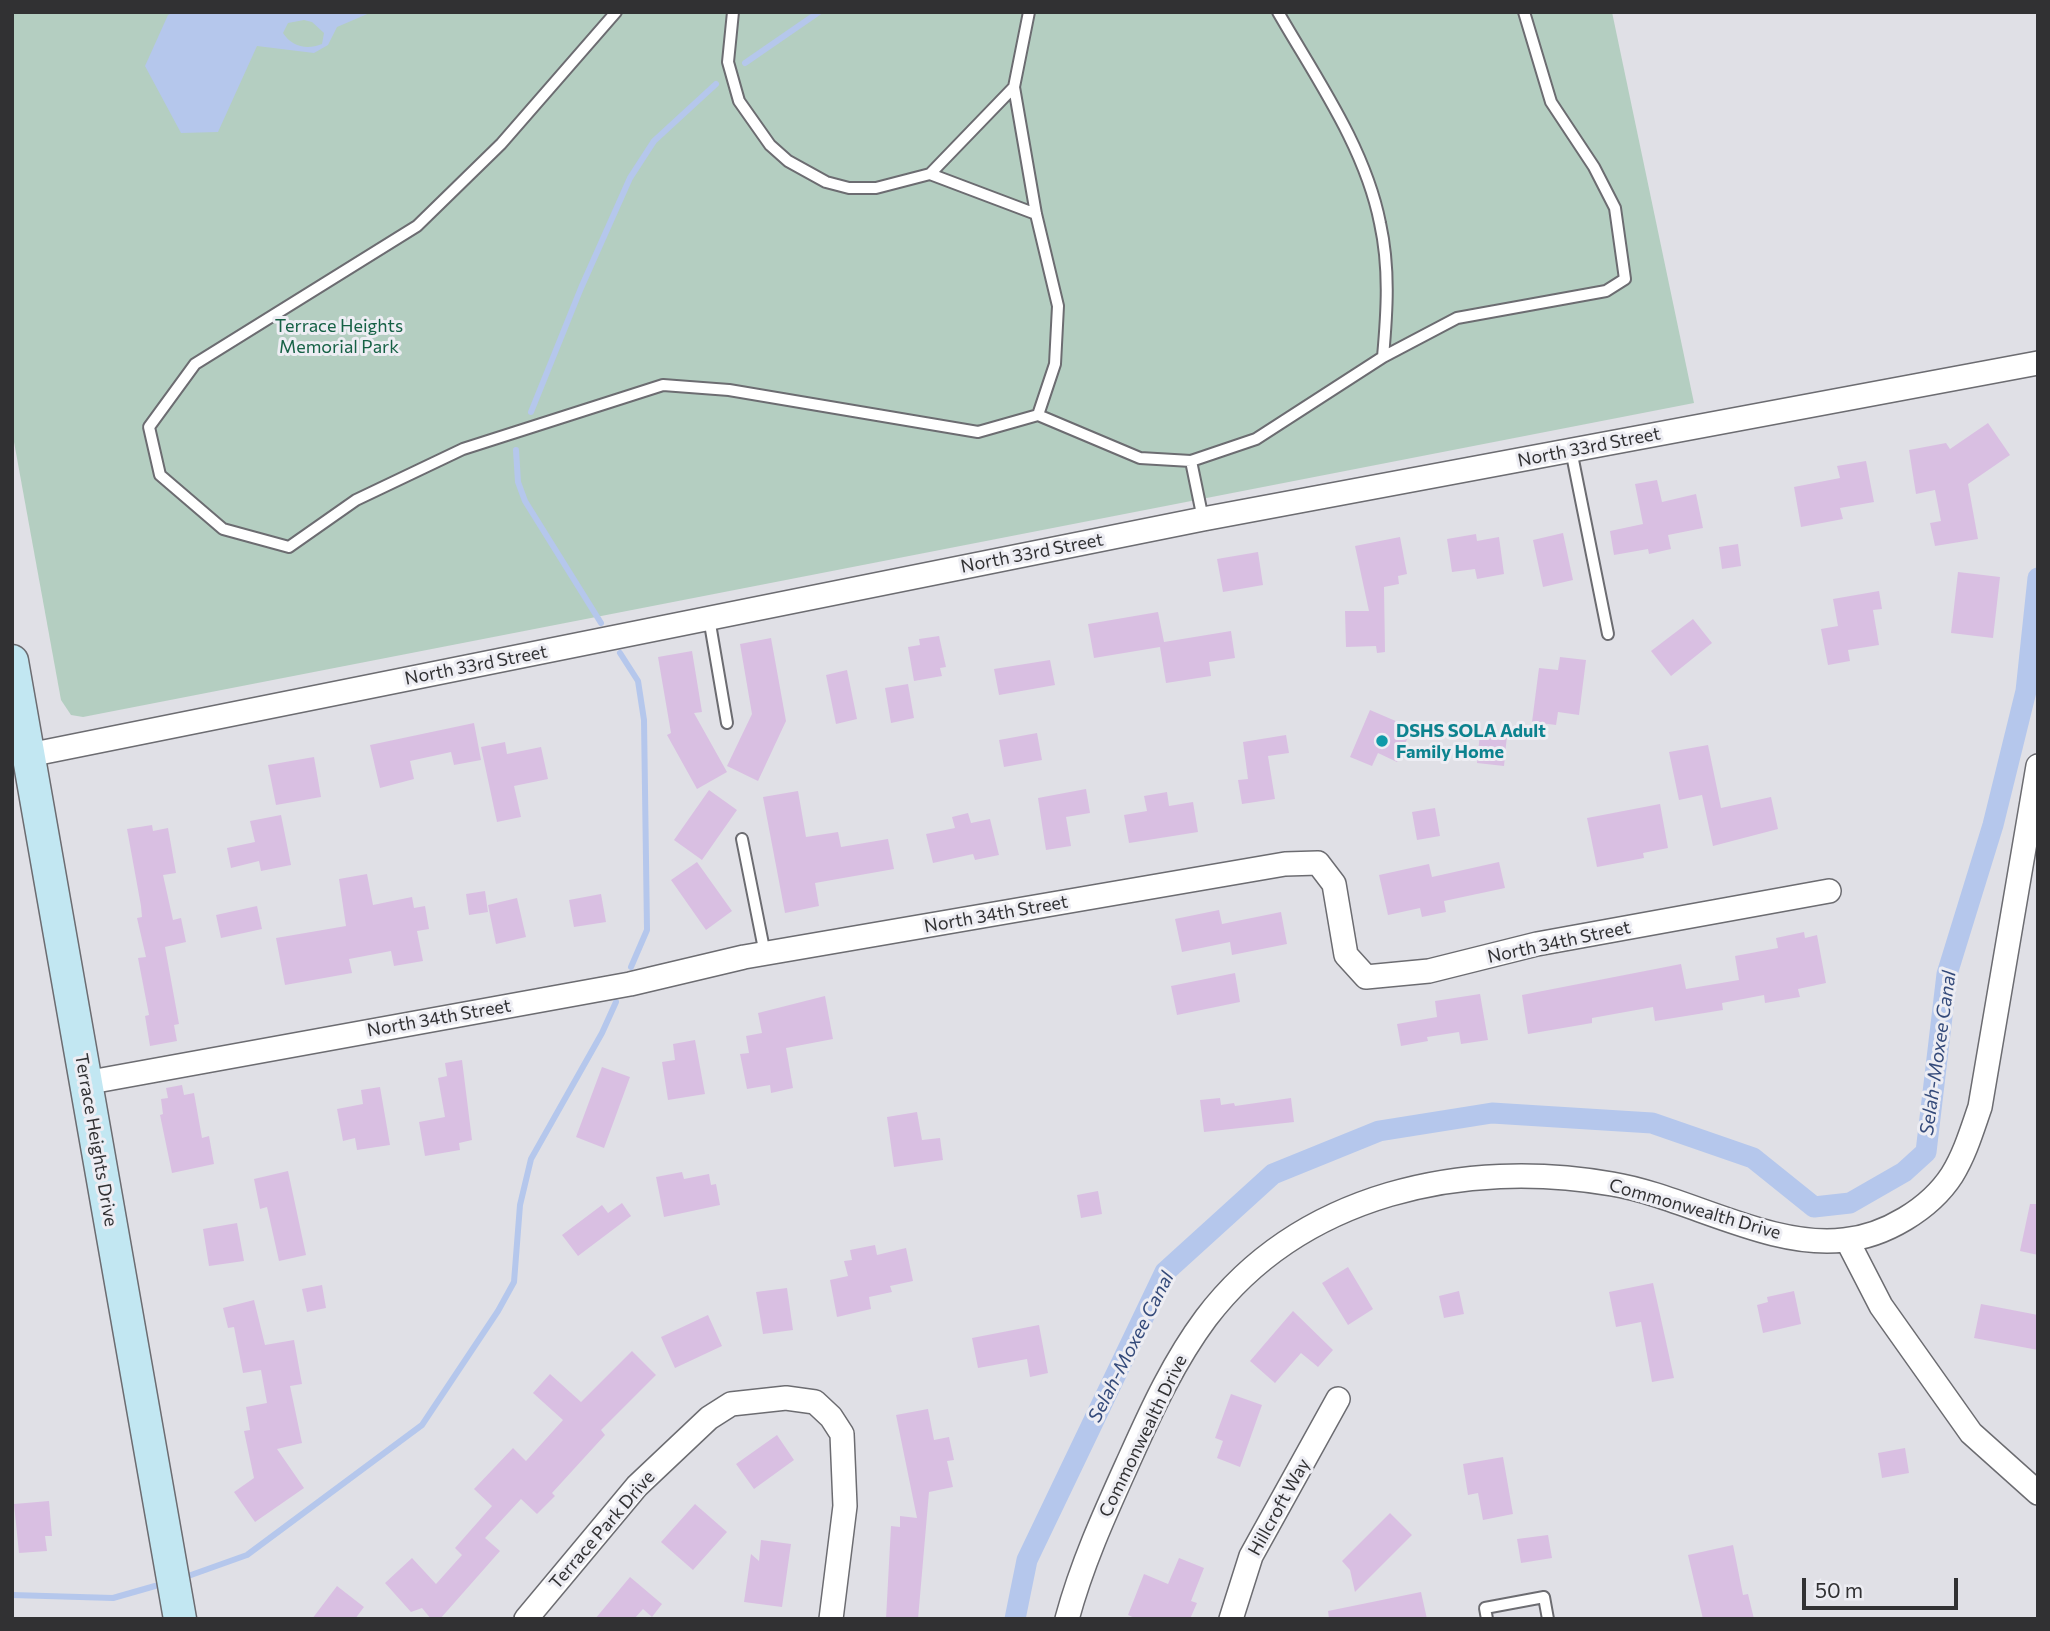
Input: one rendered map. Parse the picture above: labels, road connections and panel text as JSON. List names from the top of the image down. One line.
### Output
{"streets":{"main road":["Terrace Heights Drive"],"street":["North 33rd Street","North 34th Street","Commonwealth Drive","Hillcroft Way","Terrace Park Drive"]},"crossings":[["North 33rd Street","Terrace Heights Drive"],["North 34th Street","Terrace Heights Drive"]],"water":["Selah-Moxee Canal"],"parks":["Terrace Heights Memorial Park"],"places":["DSHS SOLA Adult Family Home"],"scale_bar":"50 m"}
